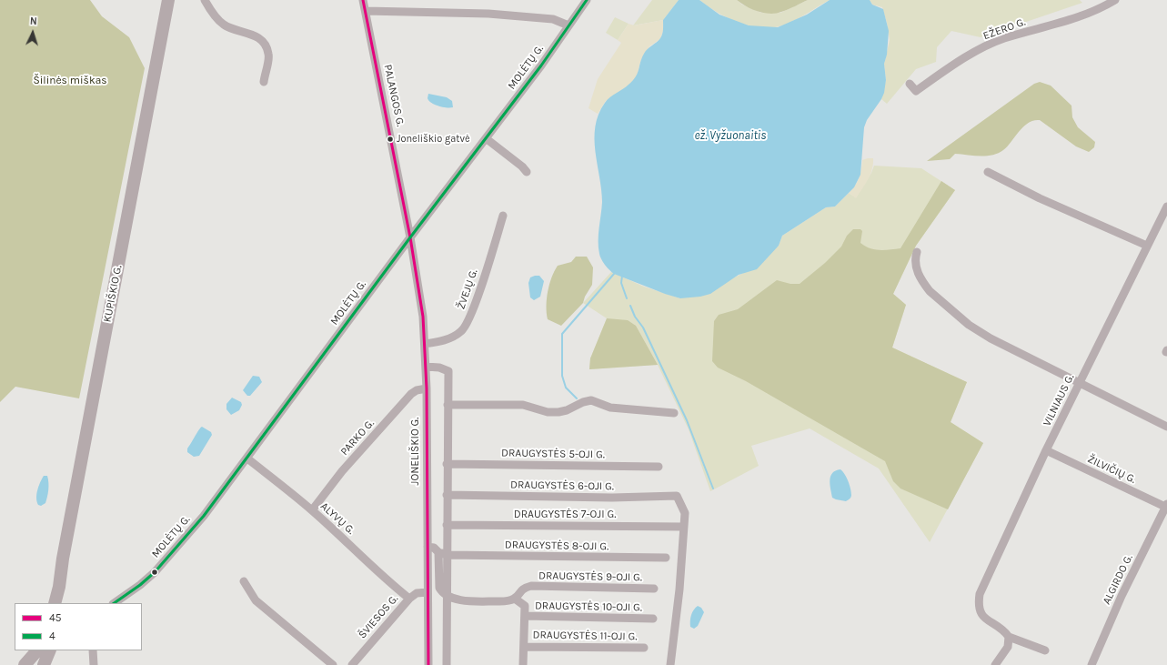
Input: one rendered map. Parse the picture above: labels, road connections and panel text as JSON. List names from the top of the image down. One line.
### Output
{"streets":{"highway":["KUPIŠKIO G."],"street":["EŽERO G.","MOLĖTŲ G.","PALANGOS G.","ŽVEJŲ G.","VILNIAUS G.","PARKO G.","JONELIŠKIO G.","DRAUGYSTĖS 5-OJI G.","ŽILVIČIŲ G.","DRAUGYSTĖS 6-OJI G.","DRAUGYSTĖS 7-OJI G.","ALYVŲ G.","DRAUGYSTĖS 8-OJI G.","DRAUGYSTĖS 9-OJI G.","ALGIRDO G.","DRAUGYSTĖS 10-OJI G.","ŠVIESOS G.","DRAUGYSTĖS 11-OJI G."]},"crossings":[["MOLĖTŲ G.","PALANGOS G."],["MOLĖTŲ G.","JONELIŠKIO G."],["MOLĖTŲ G.","ALYVŲ G."],["PALANGOS G.","JONELIŠKIO G."],["ŽVEJŲ G.","JONELIŠKIO G."],["VILNIAUS G.","ŽILVIČIŲ G."],["PARKO G.","JONELIŠKIO G."],["PARKO G.","ALYVŲ G."],["JONELIŠKIO G.","ŠVIESOS G."],["ŽILVIČIŲ G.","ALGIRDO G."],["DRAUGYSTĖS 6-OJI G.","DRAUGYSTĖS 7-OJI G."],["ALYVŲ G.","ŠVIESOS G."]],"water":["ež. Vyžuonaitis"],"parks":["Šilinės miškas"],"places":["Joneliškio gatvė"],"lines":["transit line 45","transit line 4"],"legend":["45","4"],"north":"top"}
